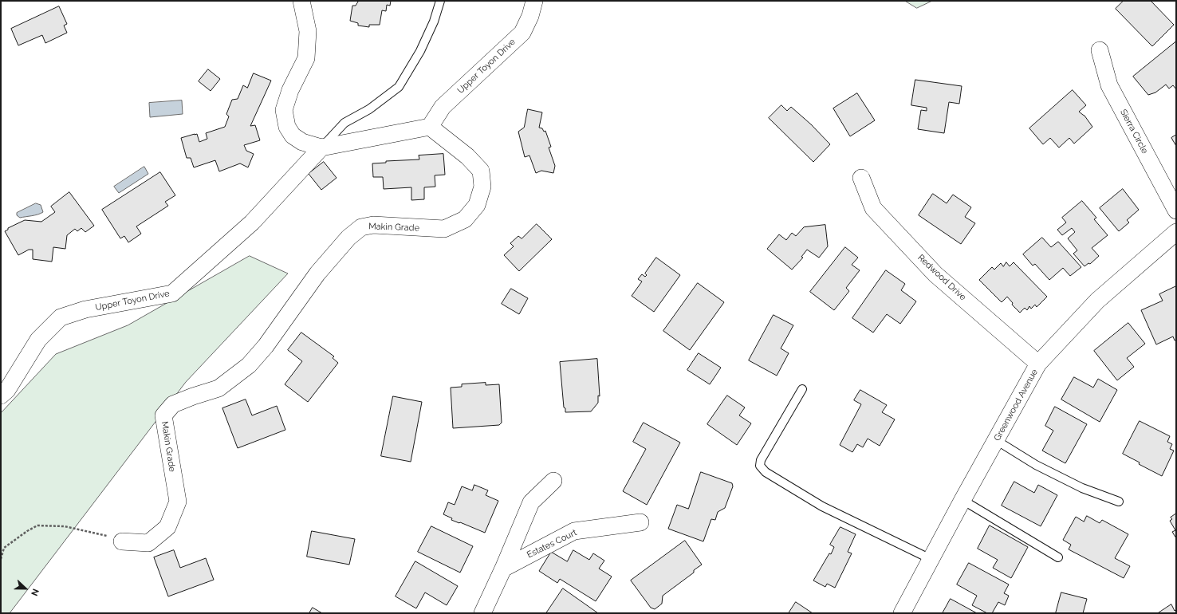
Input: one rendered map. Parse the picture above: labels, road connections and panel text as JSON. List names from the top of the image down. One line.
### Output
{"streets":{"street":["Upper Toyon Drive","Sierra Circle","Makin Grade","Redwood Drive","Greenwood Avenue","Estates Court"]},"crossings":[["Upper Toyon Drive","Makin Grade"],["Redwood Drive","Greenwood Avenue"]],"north":"right"}
